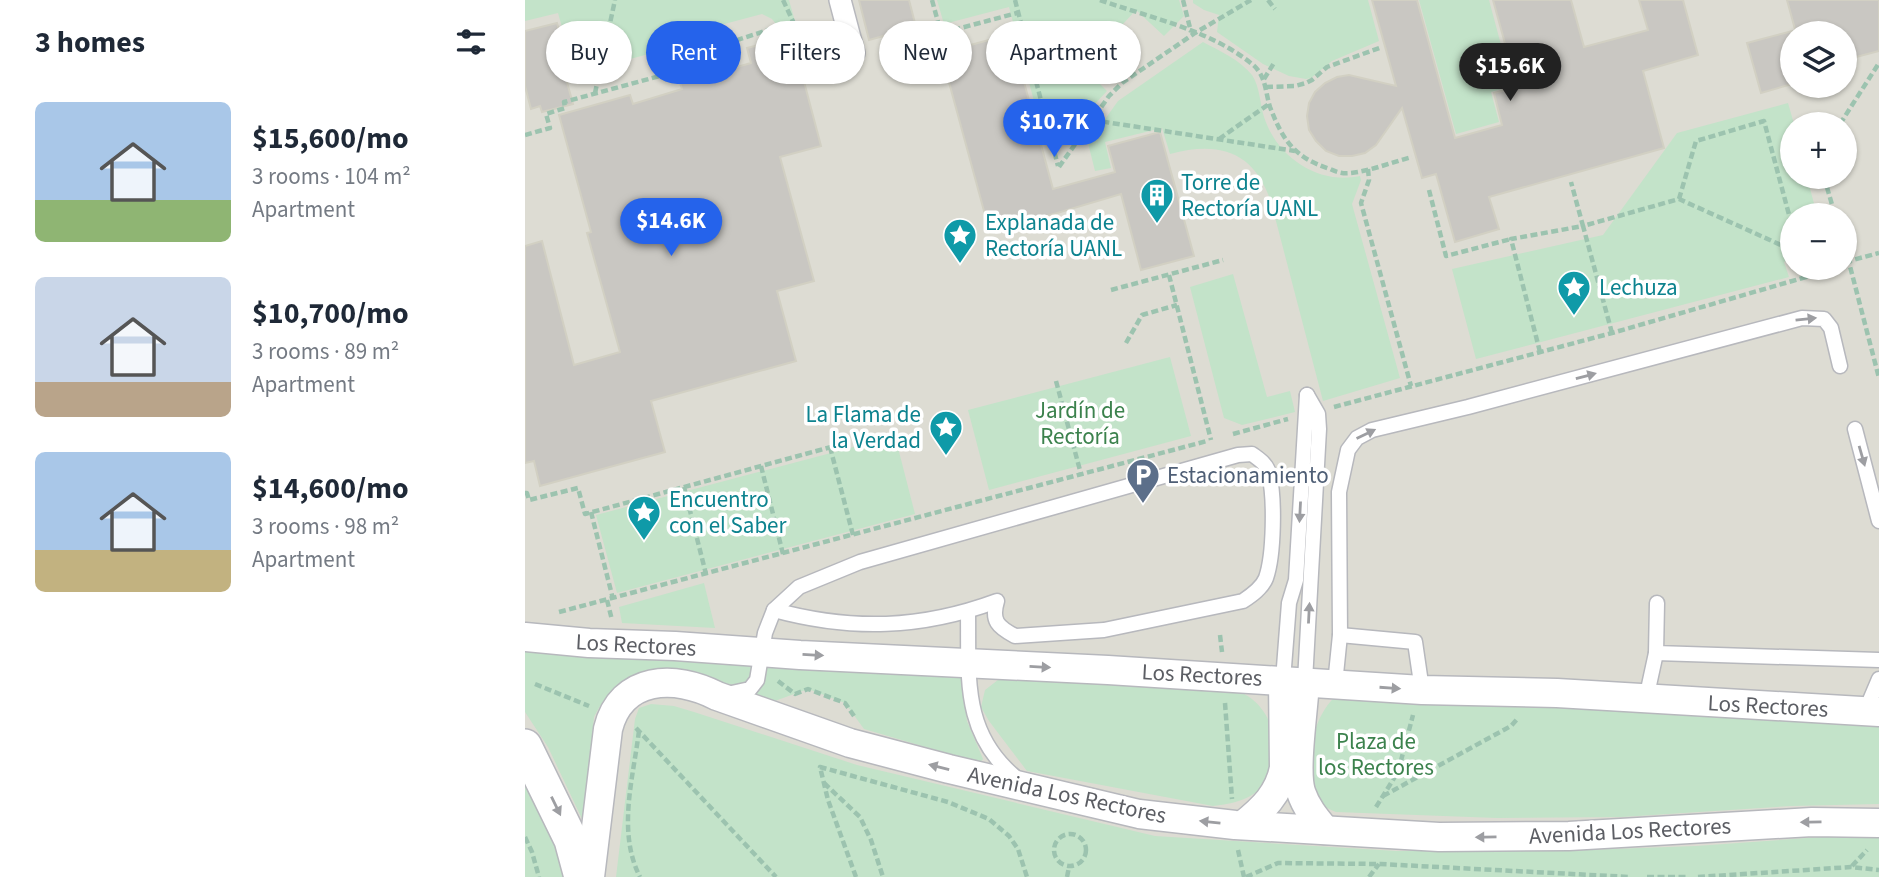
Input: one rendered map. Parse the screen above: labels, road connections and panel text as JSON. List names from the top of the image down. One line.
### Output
{"streets":{"street":["Los Rectores","Avenida Los Rectores"]},"one_way":["Los Rectores","Avenida Los Rectores"],"parks":["Jardín de Rectoría","Plaza de los Rectores"],"places":{"building":["Torre de Rectoría UANL"],"place":["Explanada de Rectoría UANL","Lechuza","La Flama de la Verdad","Encuentro con el Saber"],"parking":["Estacionamiento"]},"page":{"heading":"3 homes","map_buttons":["+","−"],"chip":["Buy","Rent","Filters","New","Apartment"],"price":["$15.6K","$10.7K","$14.6K"],"list":[{"name":"$15,600/mo","note":"3 rooms · 104 m² · Apartment"},{"name":"$10,700/mo","note":"3 rooms · 89 m² · Apartment"},{"name":"$14,600/mo","note":"3 rooms · 98 m² · Apartment"}]}}
